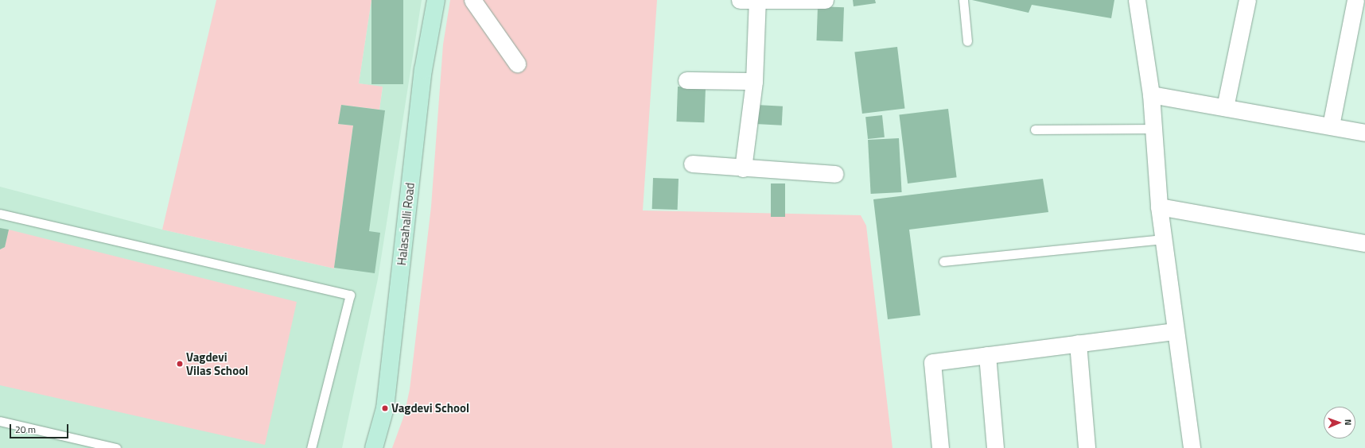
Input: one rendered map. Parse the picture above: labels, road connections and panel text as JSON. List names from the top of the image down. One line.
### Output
{"streets":{"main road":["Halasahalli Road"]},"places":["Vagdevi Vilas School","Vagdevi School"],"scale_bar":"20 m","north":"right"}
